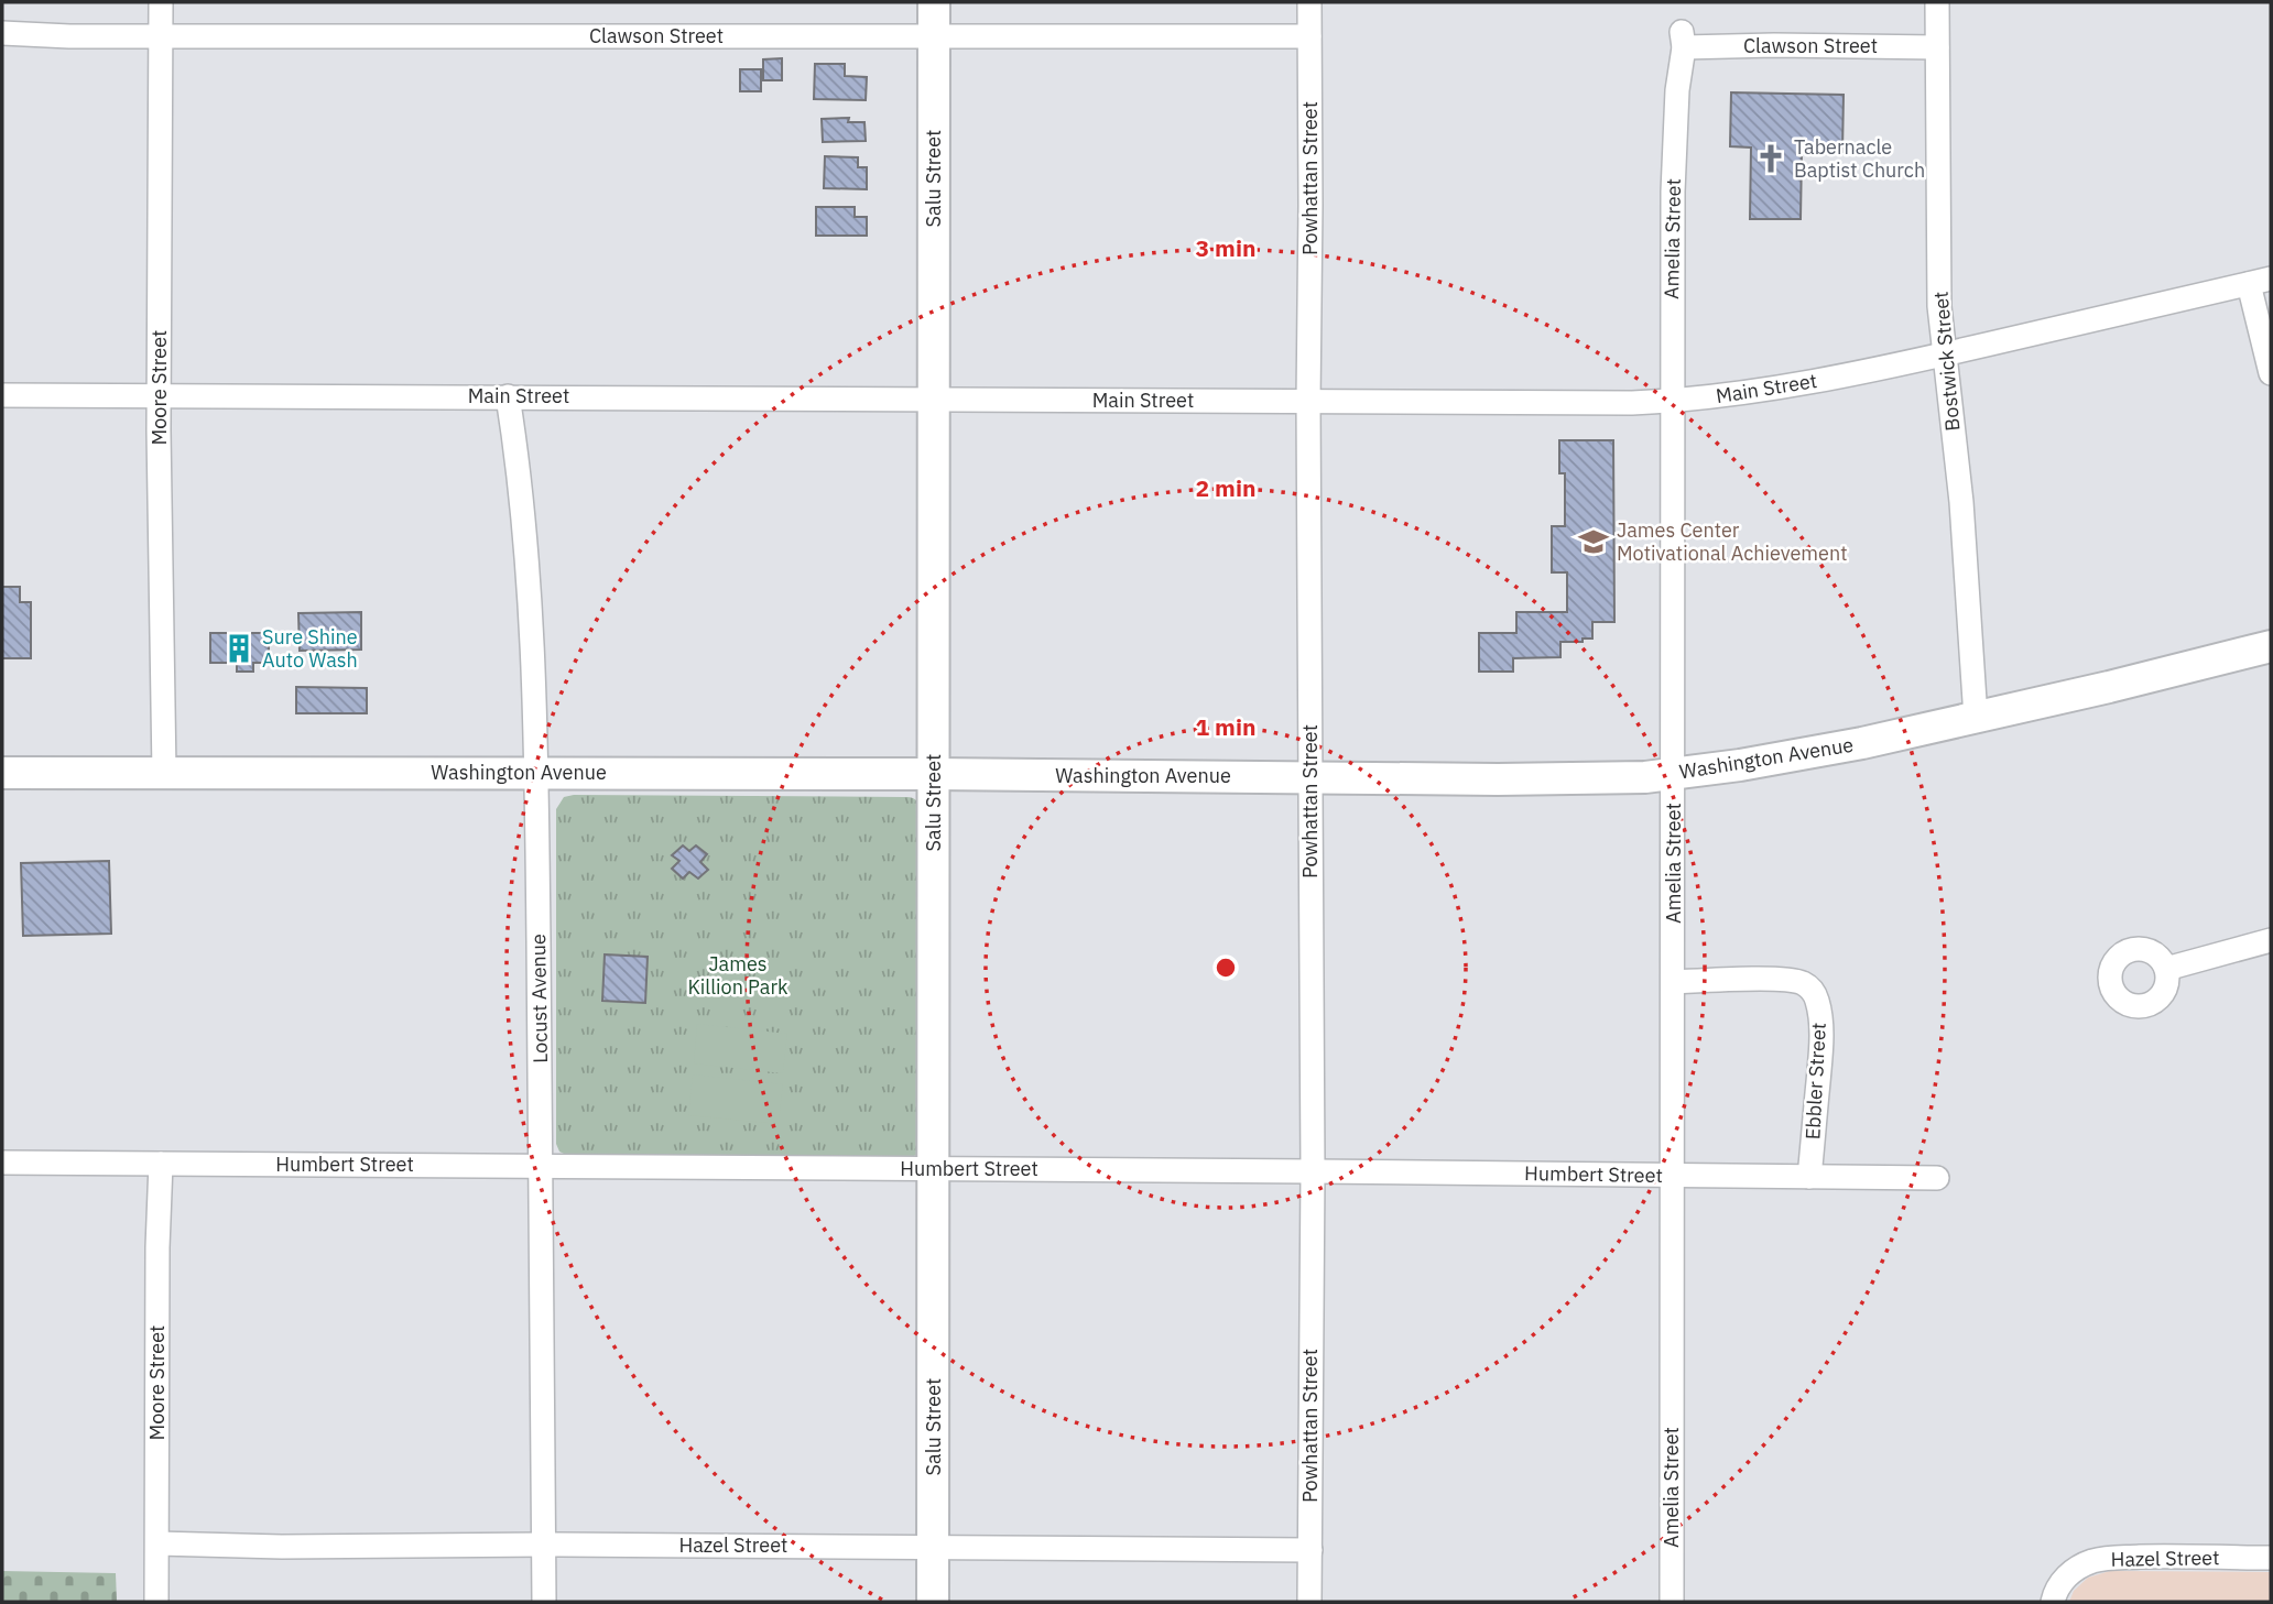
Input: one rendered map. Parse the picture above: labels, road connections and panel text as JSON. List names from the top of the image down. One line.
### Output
{"streets":{"main road":["Salu Street","Washington Avenue"],"street":["Clawson Street","Powhattan Street","Amelia Street","Bostwick Street","Moore Street","Main Street","Locust Avenue","Ebbler Street","Humbert Street","Hazel Street"]},"crossings":[["Clawson Street","Salu Street"],["Clawson Street","Powhattan Street"],["Clawson Street","Amelia Street"],["Clawson Street","Bostwick Street"],["Clawson Street","Moore Street"],["Salu Street","Main Street"],["Salu Street","Washington Avenue"],["Salu Street","Humbert Street"],["Salu Street","Hazel Street"],["Powhattan Street","Main Street"],["Powhattan Street","Washington Avenue"],["Powhattan Street","Humbert Street"],["Powhattan Street","Hazel Street"],["Amelia Street","Main Street"],["Amelia Street","Washington Avenue"],["Amelia Street","Ebbler Street"],["Amelia Street","Humbert Street"],["Bostwick Street","Main Street"],["Bostwick Street","Washington Avenue"],["Moore Street","Main Street"],["Moore Street","Washington Avenue"],["Moore Street","Humbert Street"],["Moore Street","Hazel Street"],["Main Street","Locust Avenue"],["Washington Avenue","Locust Avenue"],["Locust Avenue","Humbert Street"],["Locust Avenue","Hazel Street"],["Ebbler Street","Humbert Street"]],"parks":["James Killion Park"],"places":{"church":["Tabernacle Baptist Church"],"school or university":["James Center Motivational Achievement"],"building":["Sure Shine Auto Wash"]},"rings":["3 min","2 min","1 min"]}
